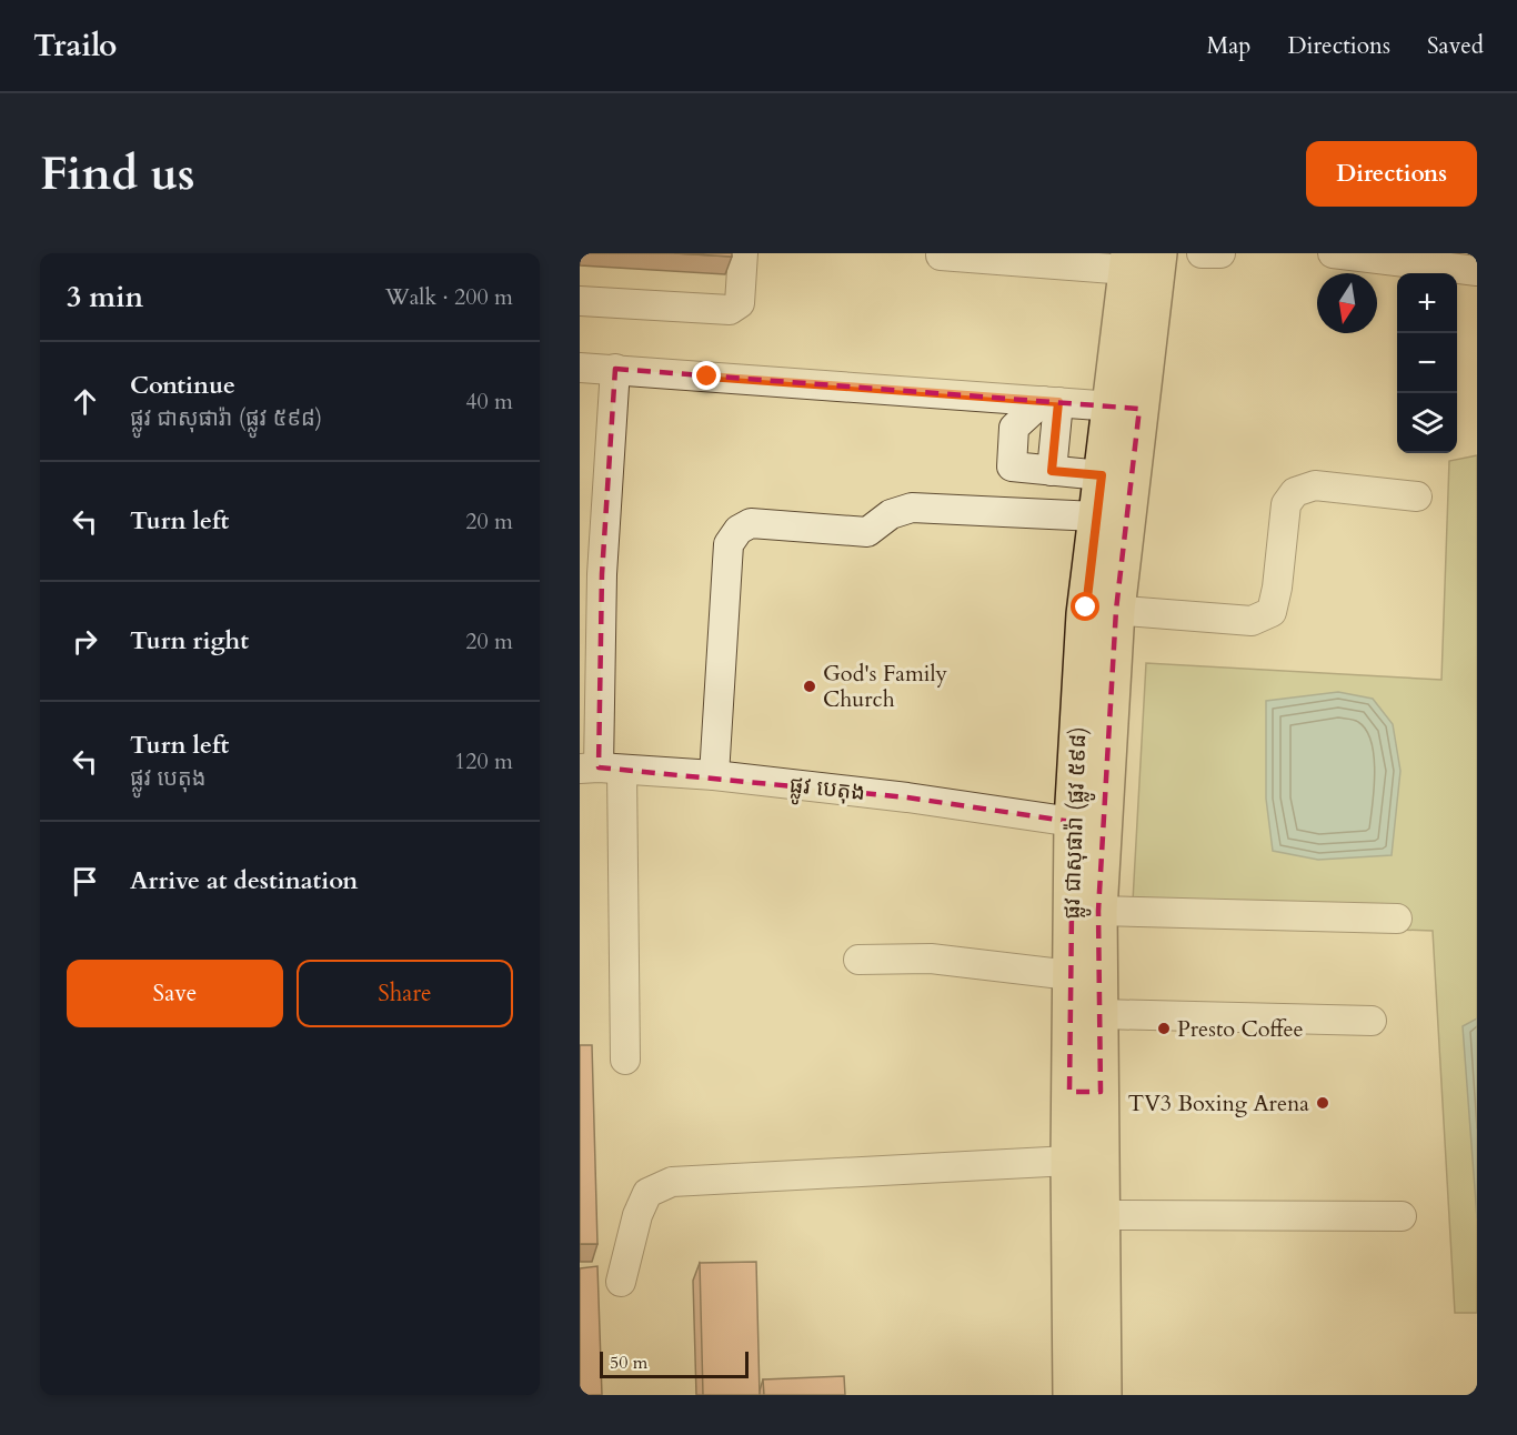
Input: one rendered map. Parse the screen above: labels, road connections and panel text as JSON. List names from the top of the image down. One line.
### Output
{"streets":{"main road":["ផ្លូវ ជាសុផារ៉ា (ផ្លូវ ៥៩៨)"],"street":["ផ្លូវ បេតុង"]},"crossings":[["ផ្លូវ បេតុង","ផ្លូវ ជាសុផារ៉ា (ផ្លូវ ៥៩៨)"]],"places":["God's Family Church","Presto Coffee","TV3 Boxing Arena"],"scale_bar":"50 m","north":"bottom","page":{"header":"Trailo","nav":["Map","Directions","Saved"],"buttons":["Directions",["Save","Share"]],"title":"Find us","heading":["3 min","Walk · 200 m"],"map_buttons":["+","−"],"list":[["Continue","ផ្លូវ ជាសុផារ៉ា (ផ្លូវ ៥៩៨)","40 m"],["Turn left","20 m"],["Turn right","20 m"],["Turn left","ផ្លូវ បេតុង","120 m"],"Arrive at destination"],"scale":"50 m"}}
